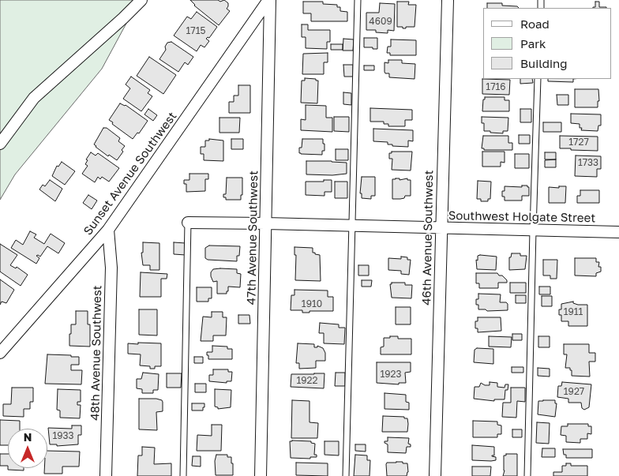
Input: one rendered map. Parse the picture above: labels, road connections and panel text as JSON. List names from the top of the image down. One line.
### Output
{"streets":{"street":["Sunset Avenue Southwest","Southwest Holgate Street","47th Avenue Southwest","46th Avenue Southwest","48th Avenue Southwest"]},"crossings":[["Sunset Avenue Southwest","47th Avenue Southwest"],["Sunset Avenue Southwest","48th Avenue Southwest"],["Southwest Holgate Street","47th Avenue Southwest"],["Southwest Holgate Street","46th Avenue Southwest"]],"house_numbers":["4609","1715","1716","1727","1733","1910","1911","1923","1922","1927","1933"],"legend":["Road","Park","Building"],"north":"top"}
